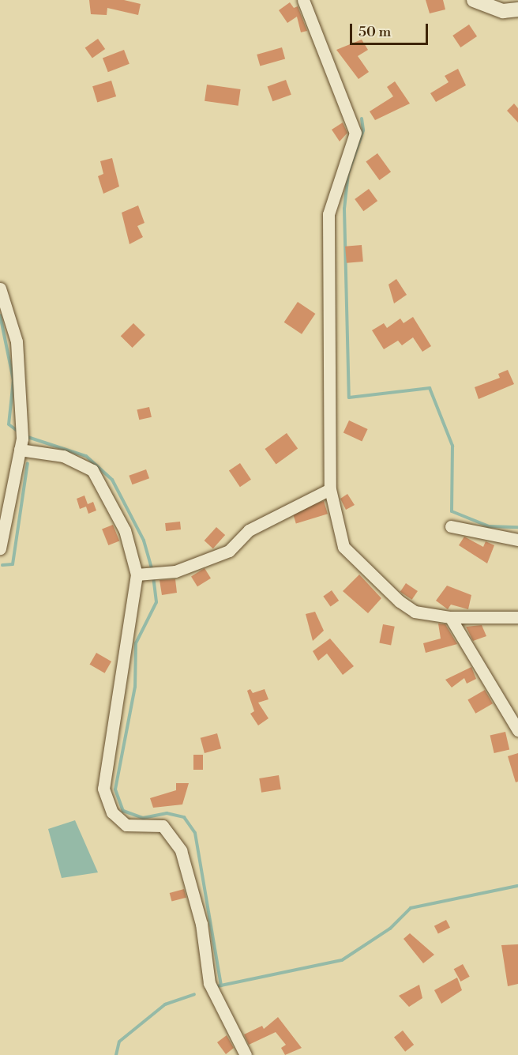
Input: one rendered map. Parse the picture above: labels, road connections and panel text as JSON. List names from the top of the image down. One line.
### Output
{"scale_bar":"50 m"}
